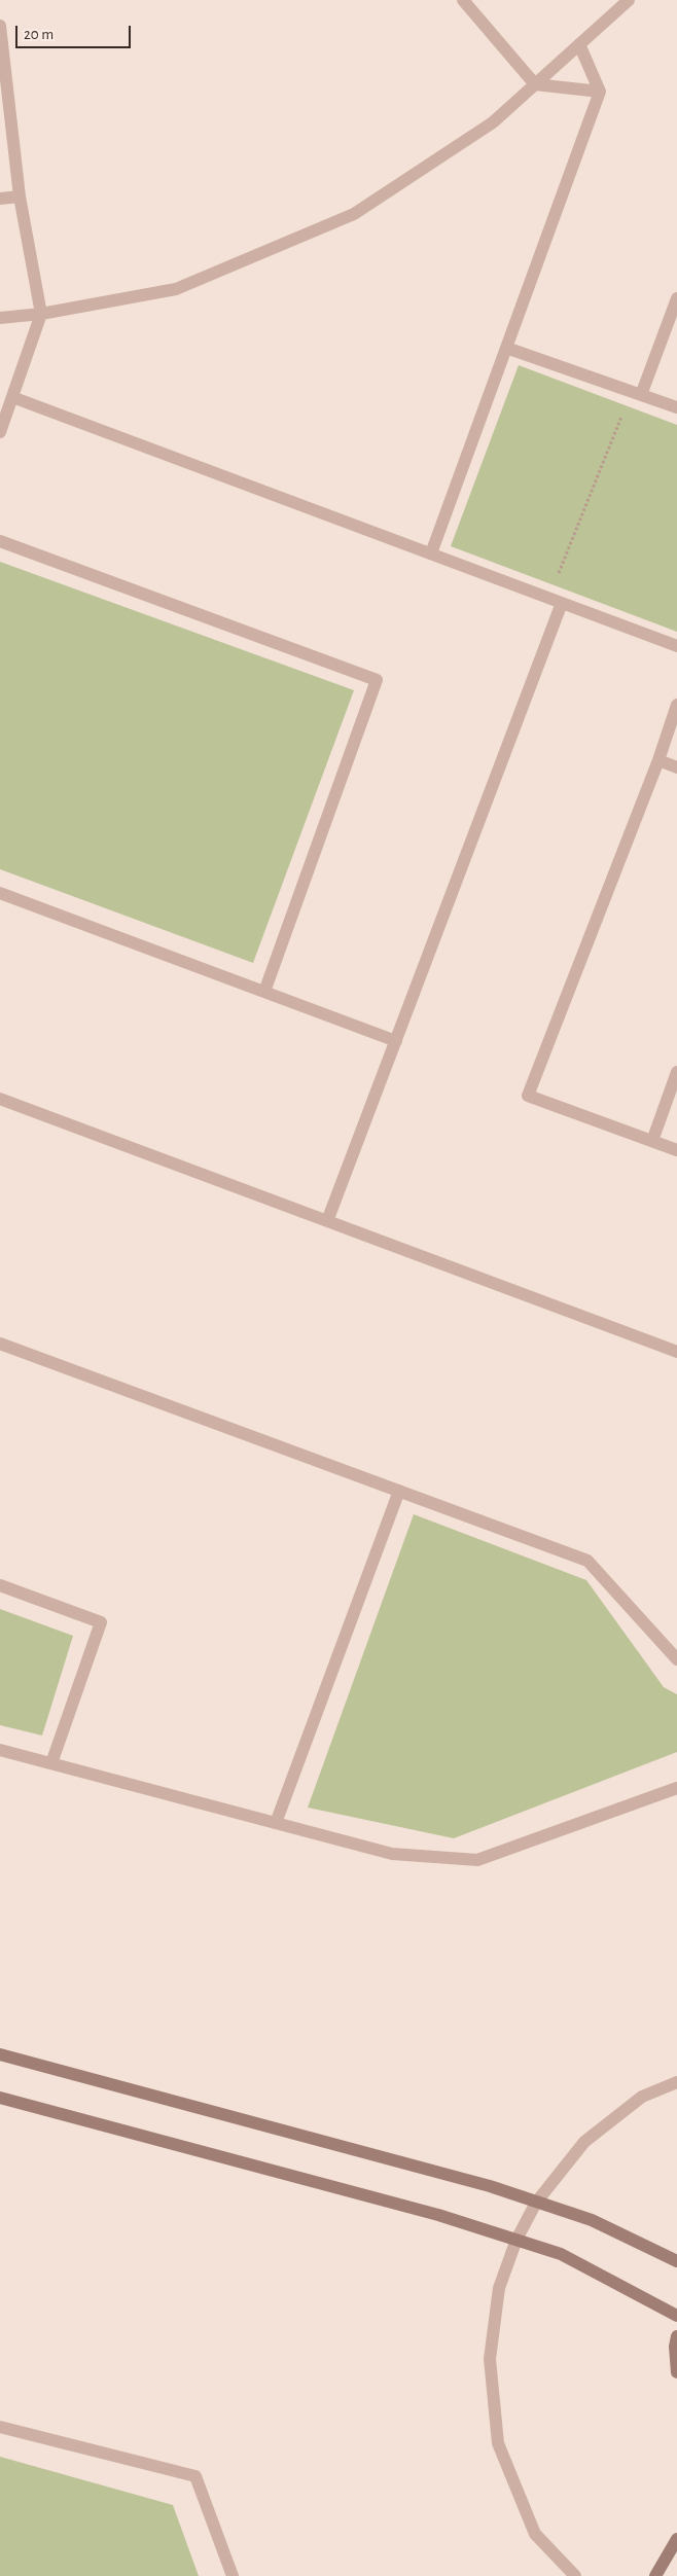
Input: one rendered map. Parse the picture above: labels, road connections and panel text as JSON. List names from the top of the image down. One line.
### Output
{"scale_bar":"20 m"}
